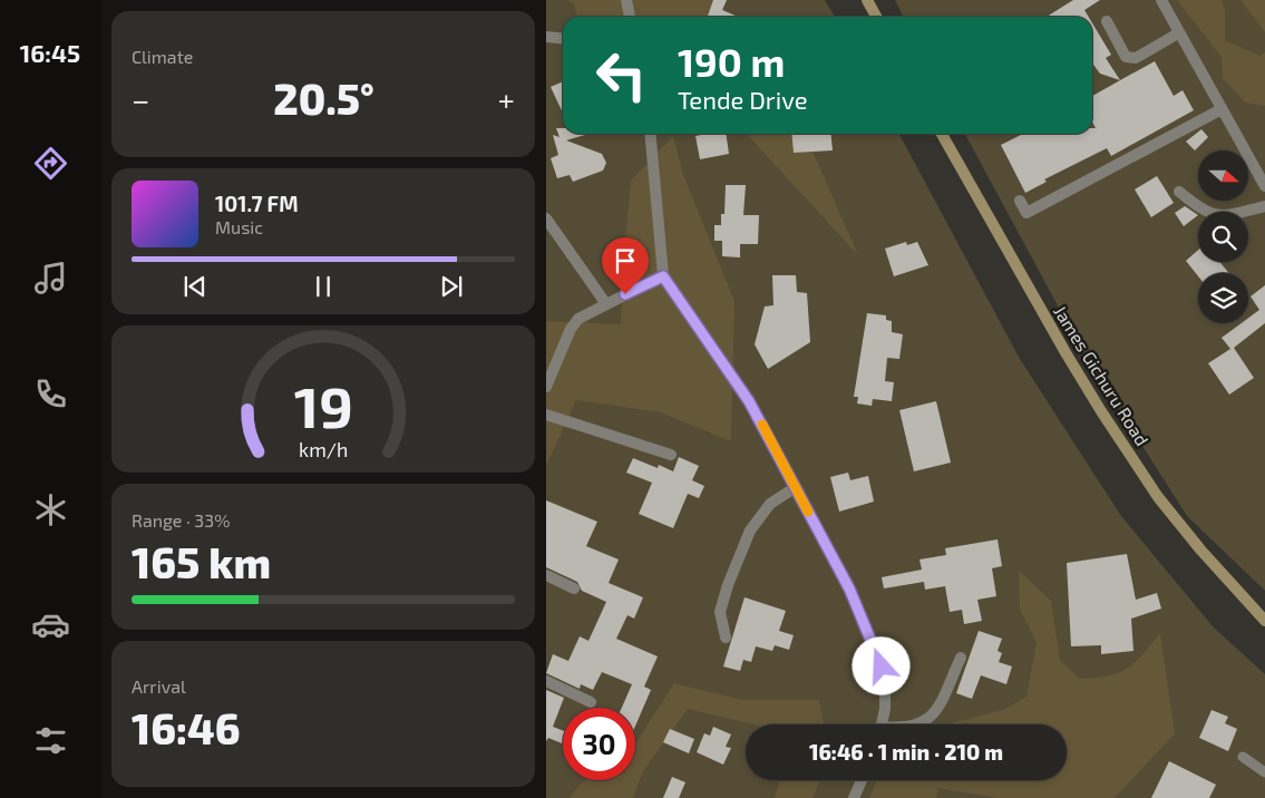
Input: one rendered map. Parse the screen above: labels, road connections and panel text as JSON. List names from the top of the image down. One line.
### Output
{"streets":{"main road":["James Gichuru Road"]},"north":"right","page":{"tabs":"16:45","tile":["Climate",["Range · 33%","165 km"],["Arrival","16:46"]],"turn":["190 m","Tende Drive"],"heat":["−","20.5°","+"],"song":["101.7 FM","Music"],"limit":"30","trip":"16:46 · 1 min · 210 m","gauge":["19","km/h"]}}
